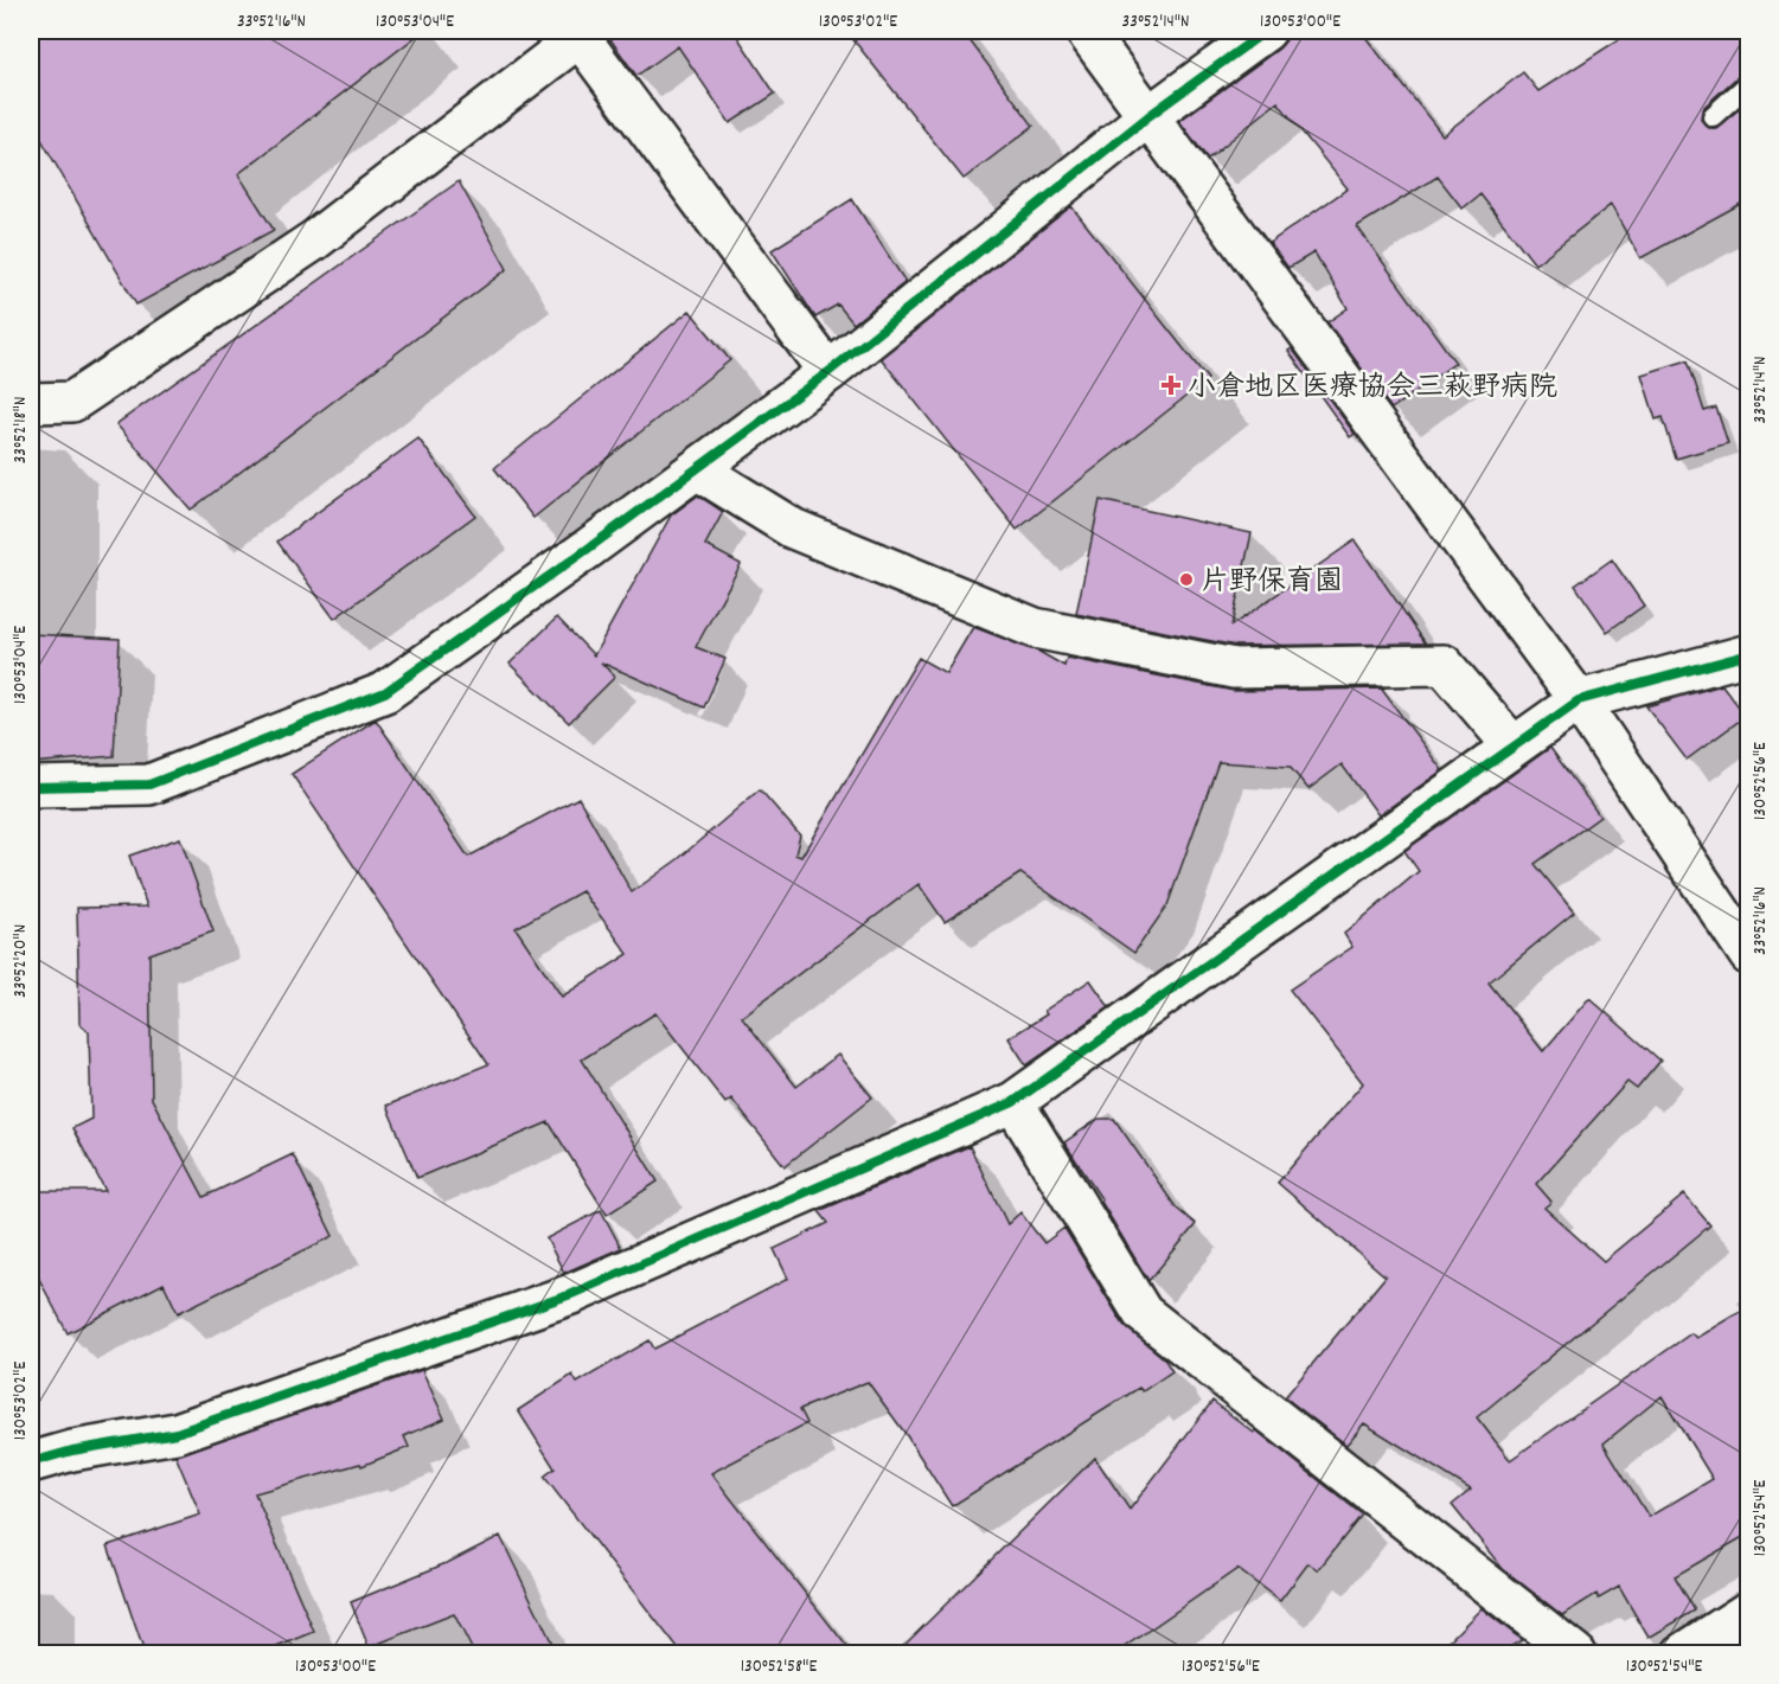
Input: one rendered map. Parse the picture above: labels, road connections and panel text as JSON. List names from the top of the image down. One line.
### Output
{"places":{"health":["小倉地区医療協会三萩野病院"],"other":["片野保育園"]},"coordinates":["33°52'16\"N","130°53'04\"E","130°53'02\"E","33°52'14\"N","130°53'00\"E","33°52'18\"N","130°52'56\"E","33°52'20\"N","130°52'54\"E","130°52'58\"E"]}
